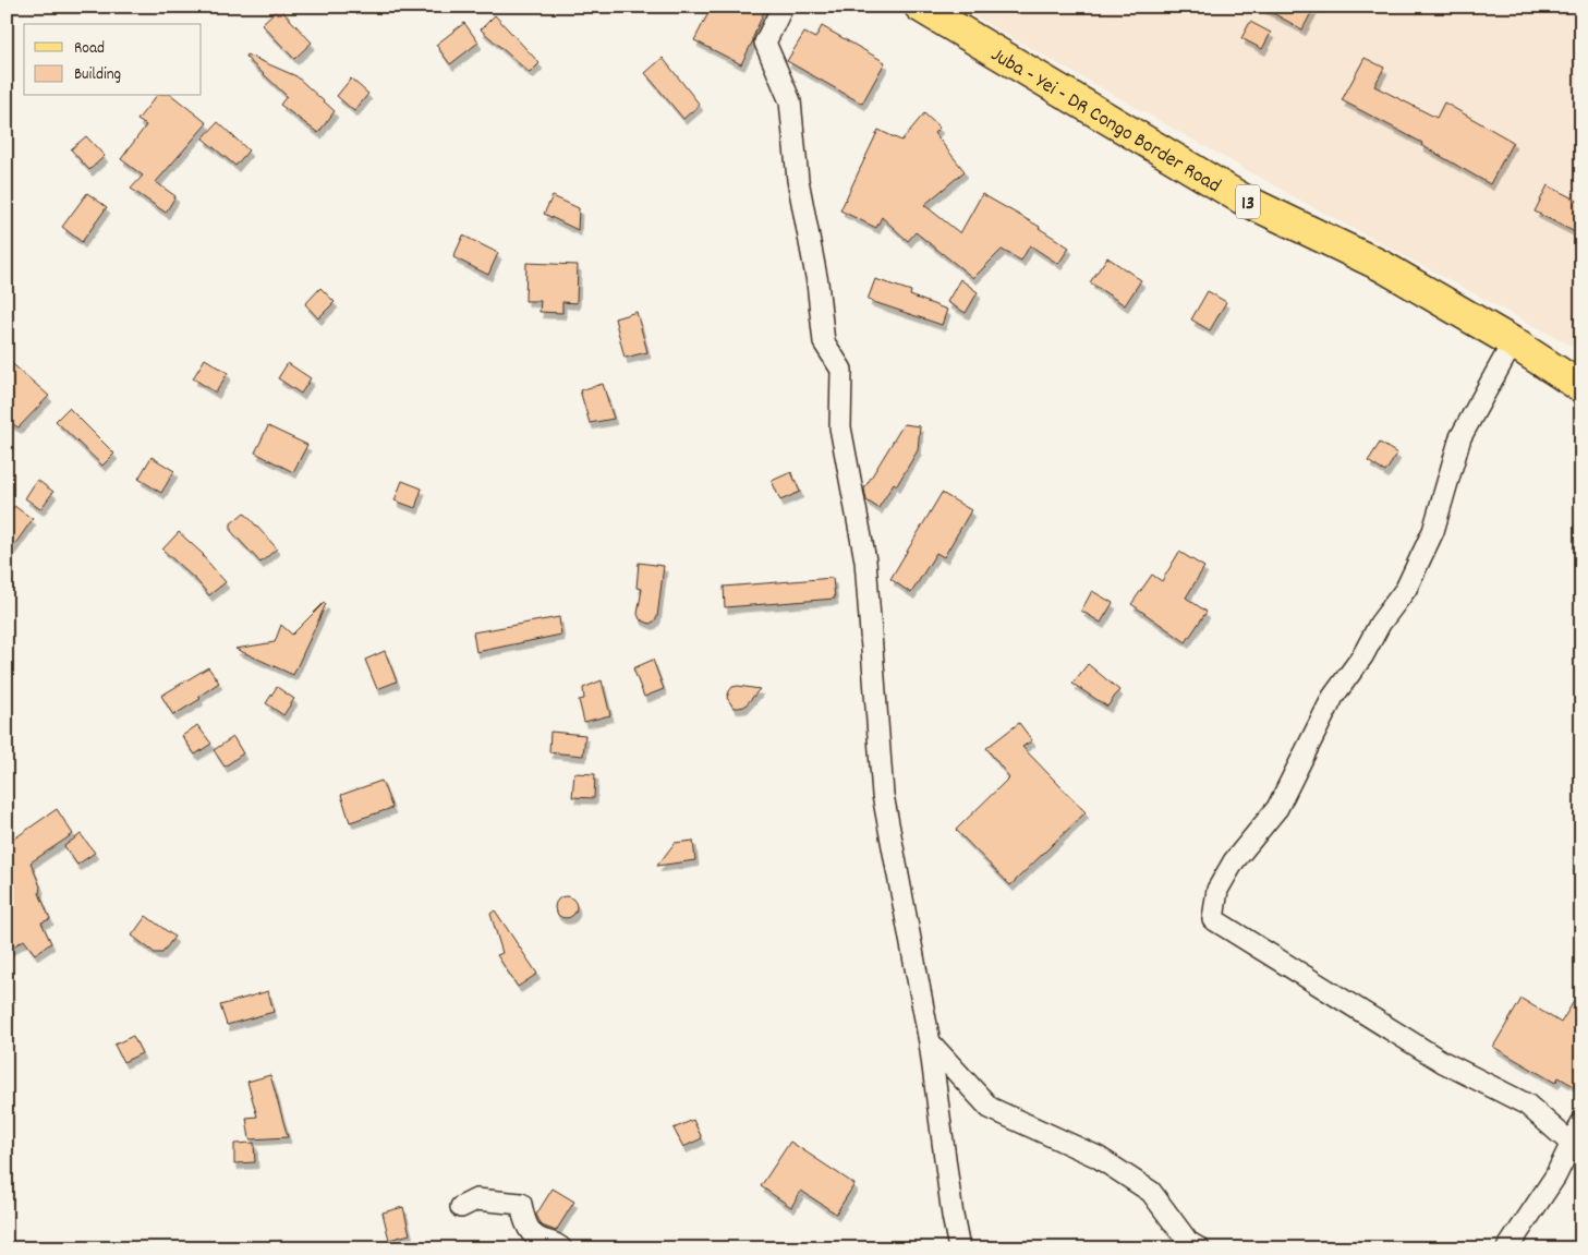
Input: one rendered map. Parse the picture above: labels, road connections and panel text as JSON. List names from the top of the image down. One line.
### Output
{"streets":{"main road":["Juba - Yei - DR Congo Border Road","13"]},"legend":["Road","Building"]}
